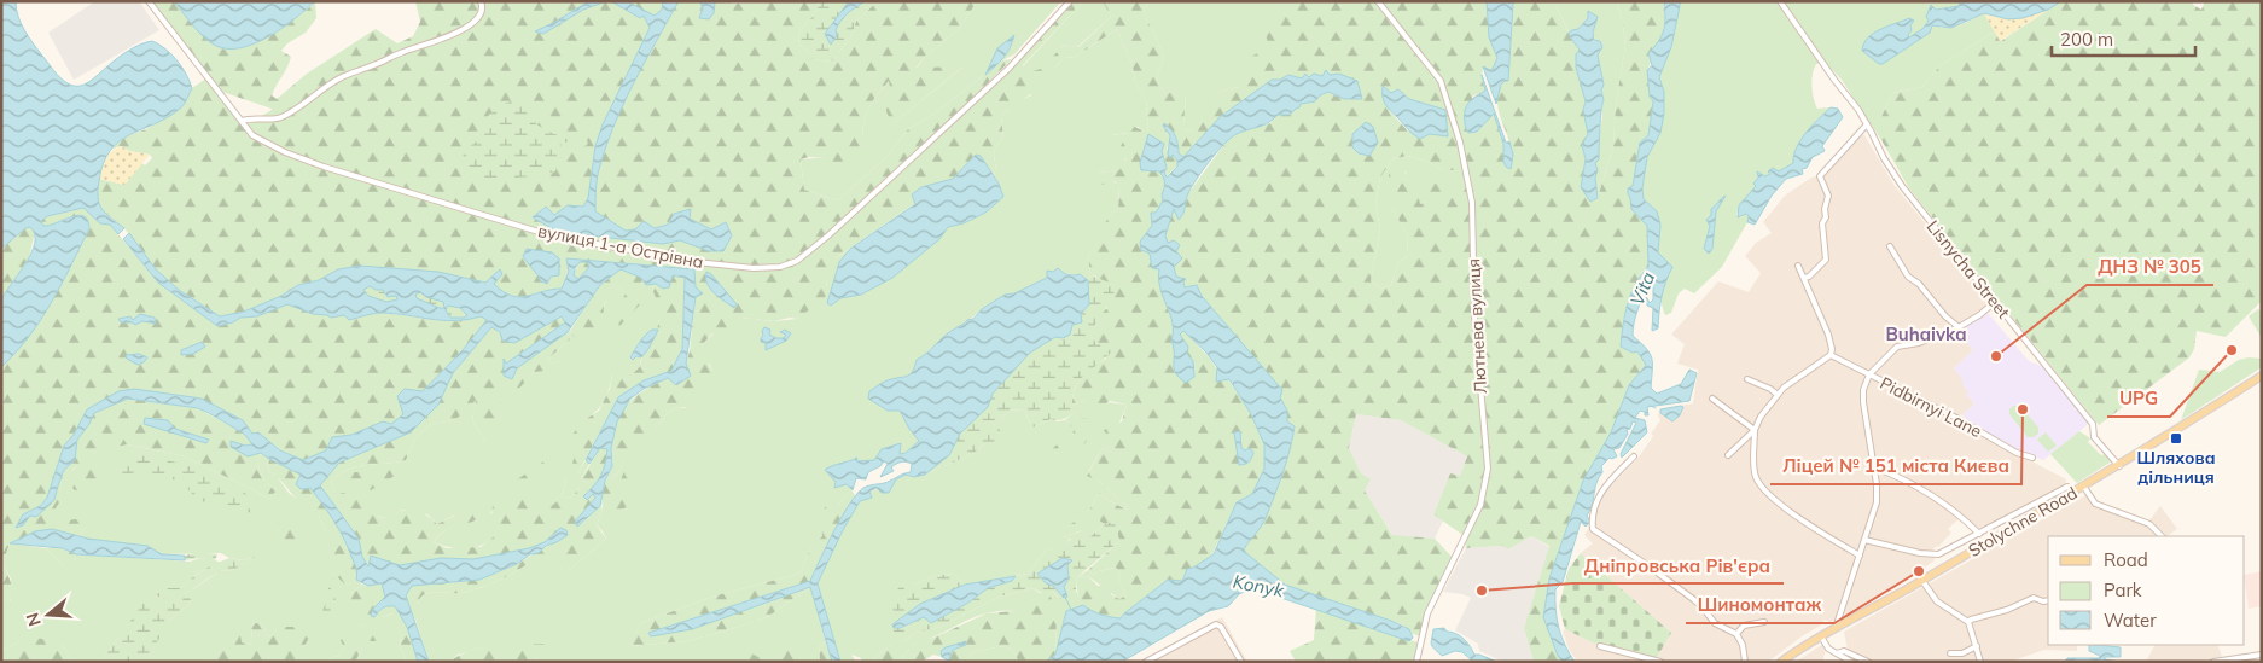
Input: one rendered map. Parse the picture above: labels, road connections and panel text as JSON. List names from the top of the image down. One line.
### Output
{"streets":{"main road":["Stolychne Road"],"street":["вулиця 1-а Острівна","Lisnycha Street","Лютнева вулиця","Pidbirnyi Lane"]},"crossings":[["Lisnycha Street","Stolychne Road"]],"districts":["Buhaivka"],"water":["Vita","Konyk"],"places":{"other":["UPG","ДНЗ № 305","Ліцей № 151 міста Києва","Шиномонтаж","Дніпровська Рів'єра"],"transit":["Шляхова дільниця"]},"legend":["Road","Park","Water"],"scale_bar":"200 m","north":"left"}
